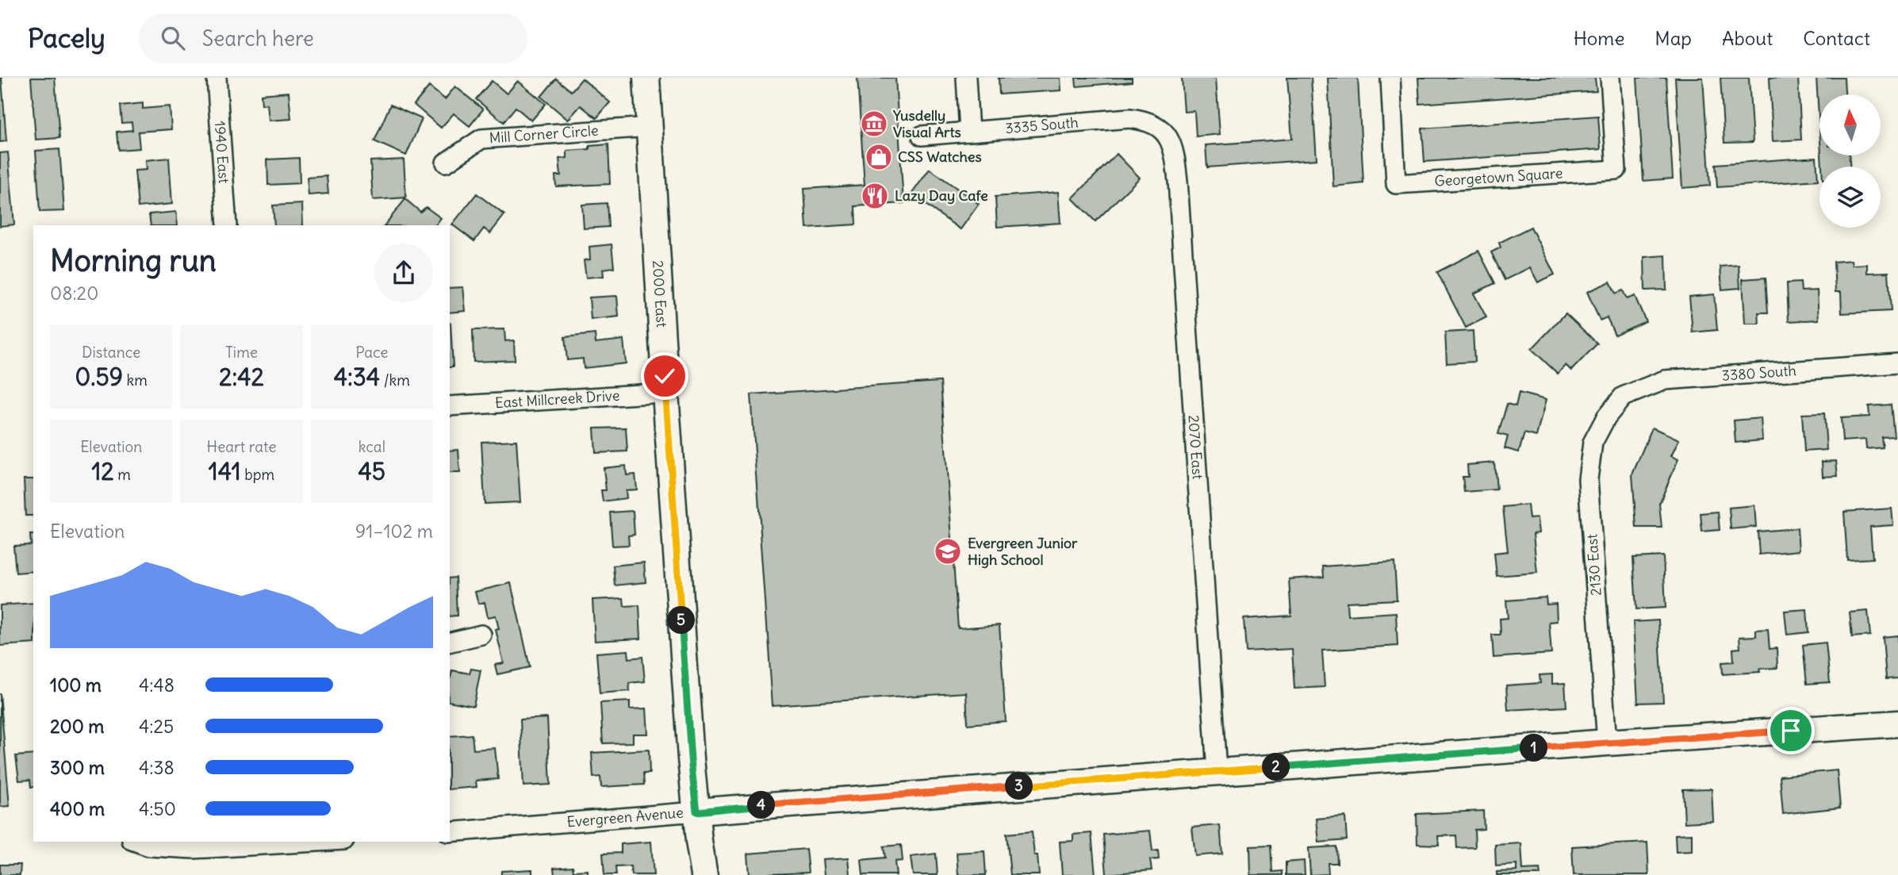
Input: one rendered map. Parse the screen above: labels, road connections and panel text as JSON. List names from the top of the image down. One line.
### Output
{"streets":{"street":["3335 South","Mill Corner Circle","1940 East","Georgetown Square","2000 East","3380 South","East Millcreek Drive","2070 East","2130 East","Evergreen Avenue"]},"crossings":[["3335 South","2070 East"],["Mill Corner Circle","2000 East"],["2000 East","East Millcreek Drive"],["2000 East","Evergreen Avenue"],["3380 South","2130 East"],["2070 East","Evergreen Avenue"],["2130 East","Evergreen Avenue"]],"places":{"museum":["Yusdelly Visual Arts"],"shop":["CSS Watches"],"restaurant":["Lazy Day Cafe"],"school or university":["Evergreen Junior High School"]},"north":"top","page":{"header":"Pacely","search":"Search here","nav":["Home","Map","About","Contact"],"heading":["Morning run","08:20"],"stats":[["Distance","0.59 km"],["Time","2:42"],["Pace","4:34 /km"],["Elevation","12 m"],["Heart rate","141 bpm"],["kcal","45"]],"chart":["Elevation","91–102 m"],"pins":["5","1","2","3","4"],"list":[{"name":"100 m","note":"4:48"},{"name":"200 m","note":"4:25"},{"name":"300 m","note":"4:38"},{"name":"400 m","note":"4:50"}]}}
